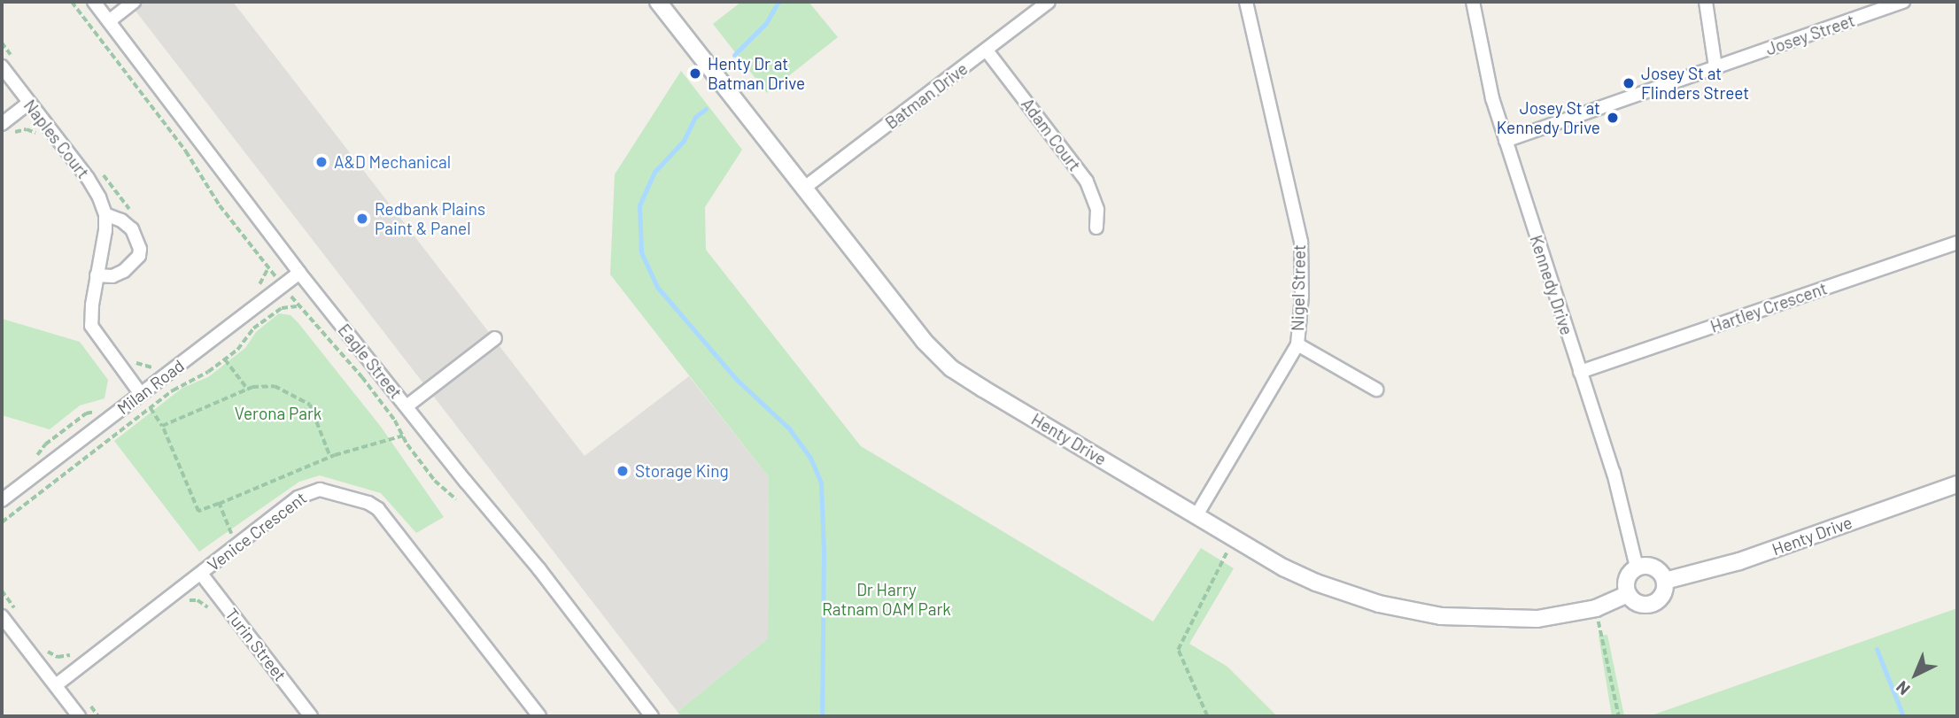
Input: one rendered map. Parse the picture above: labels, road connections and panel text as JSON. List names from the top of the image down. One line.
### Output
{"streets":{"street":["Josey Street","Batman Drive","Adam Court","Naples Court","Kennedy Drive","Nigel Street","Hartley Crescent","Eagle Street","Milan Road","Henty Drive","Venice Crescent","Turin Street"]},"crossings":[["Josey Street","Kennedy Drive"],["Batman Drive","Adam Court"],["Batman Drive","Henty Drive"],["Kennedy Drive","Hartley Crescent"],["Kennedy Drive","Henty Drive"],["Nigel Street","Henty Drive"],["Eagle Street","Milan Road"],["Venice Crescent","Turin Street"]],"parks":["Verona Park","Dr Harry Ratnam OAM Park"],"places":["Henty Dr at Batman Drive","Josey St at Flinders Street","Josey St at Kennedy Drive","A&D Mechanical","Redbank Plains Paint & Panel","Storage King"],"north":"bottom left"}
